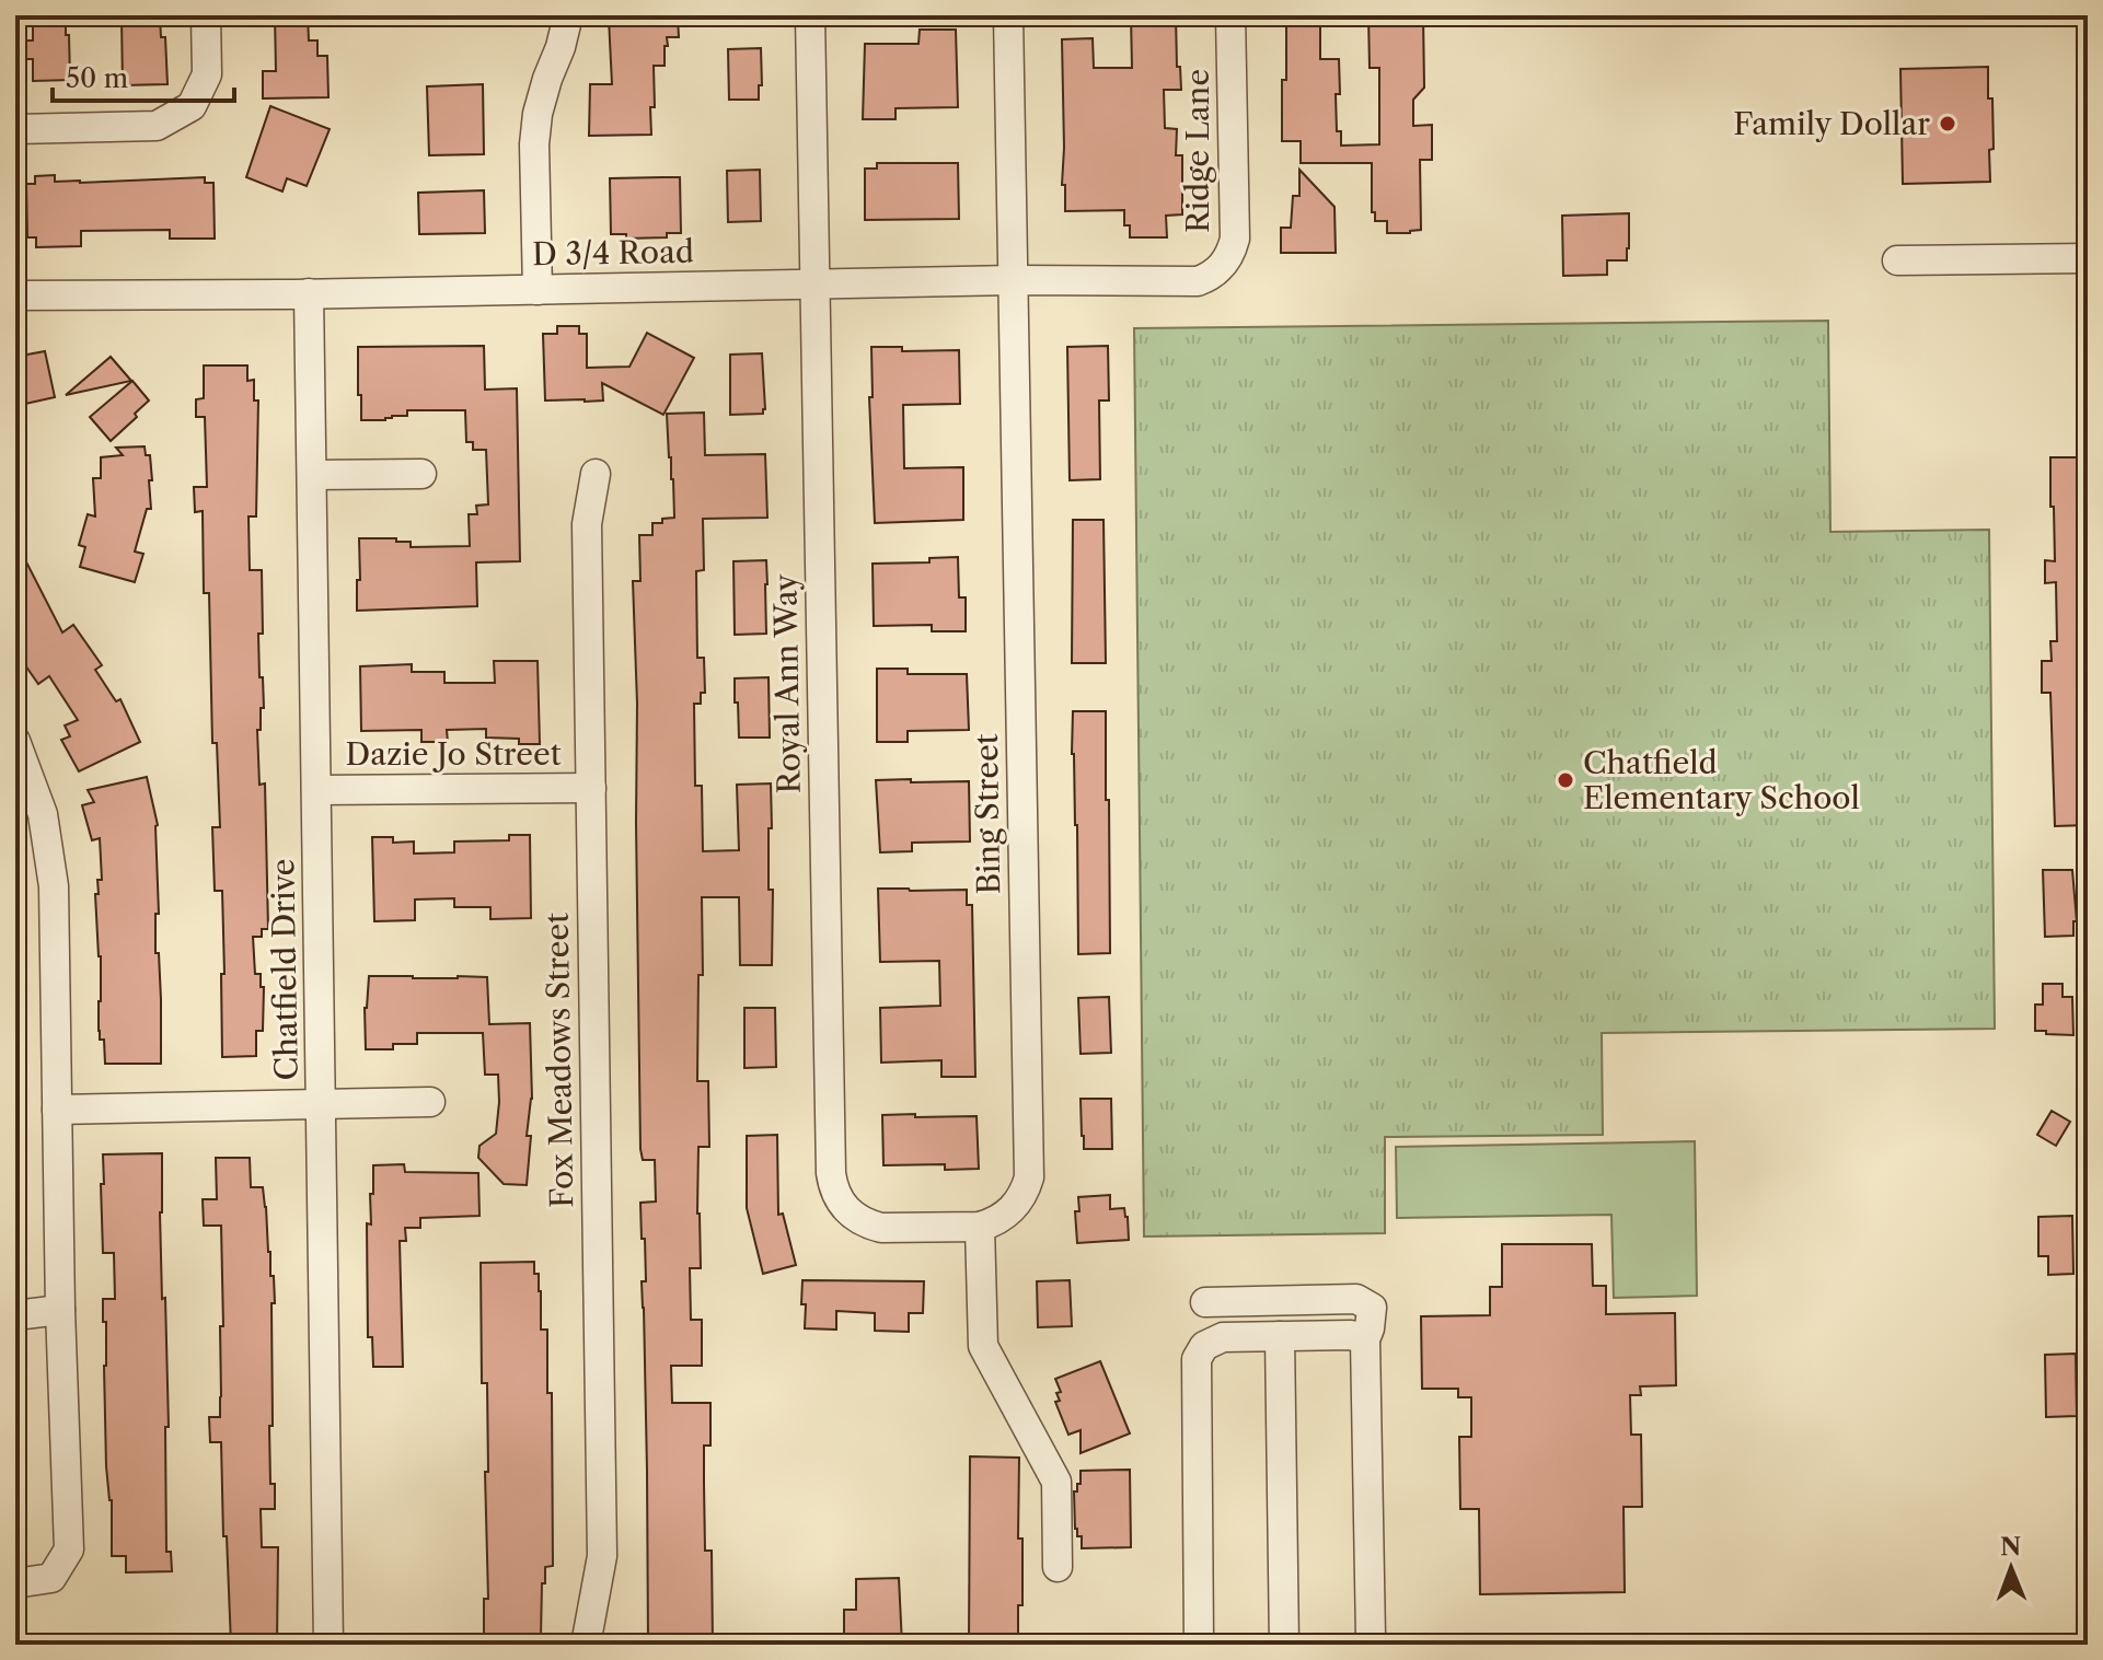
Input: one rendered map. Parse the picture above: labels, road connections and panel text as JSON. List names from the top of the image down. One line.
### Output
{"streets":{"street":["Ridge Lane","D 3/4 Road","Royal Ann Way","Dazie Jo Street","Bing Street","Chatfield Drive","Fox Meadows Street"]},"crossings":[["Ridge Lane","D 3/4 Road"],["D 3/4 Road","Royal Ann Way"],["D 3/4 Road","Bing Street"],["D 3/4 Road","Chatfield Drive"],["Royal Ann Way","Bing Street"],["Dazie Jo Street","Chatfield Drive"],["Dazie Jo Street","Fox Meadows Street"]],"places":["Family Dollar","Chatfield Elementary School"],"scale_bar":"50 m","north":"top"}
